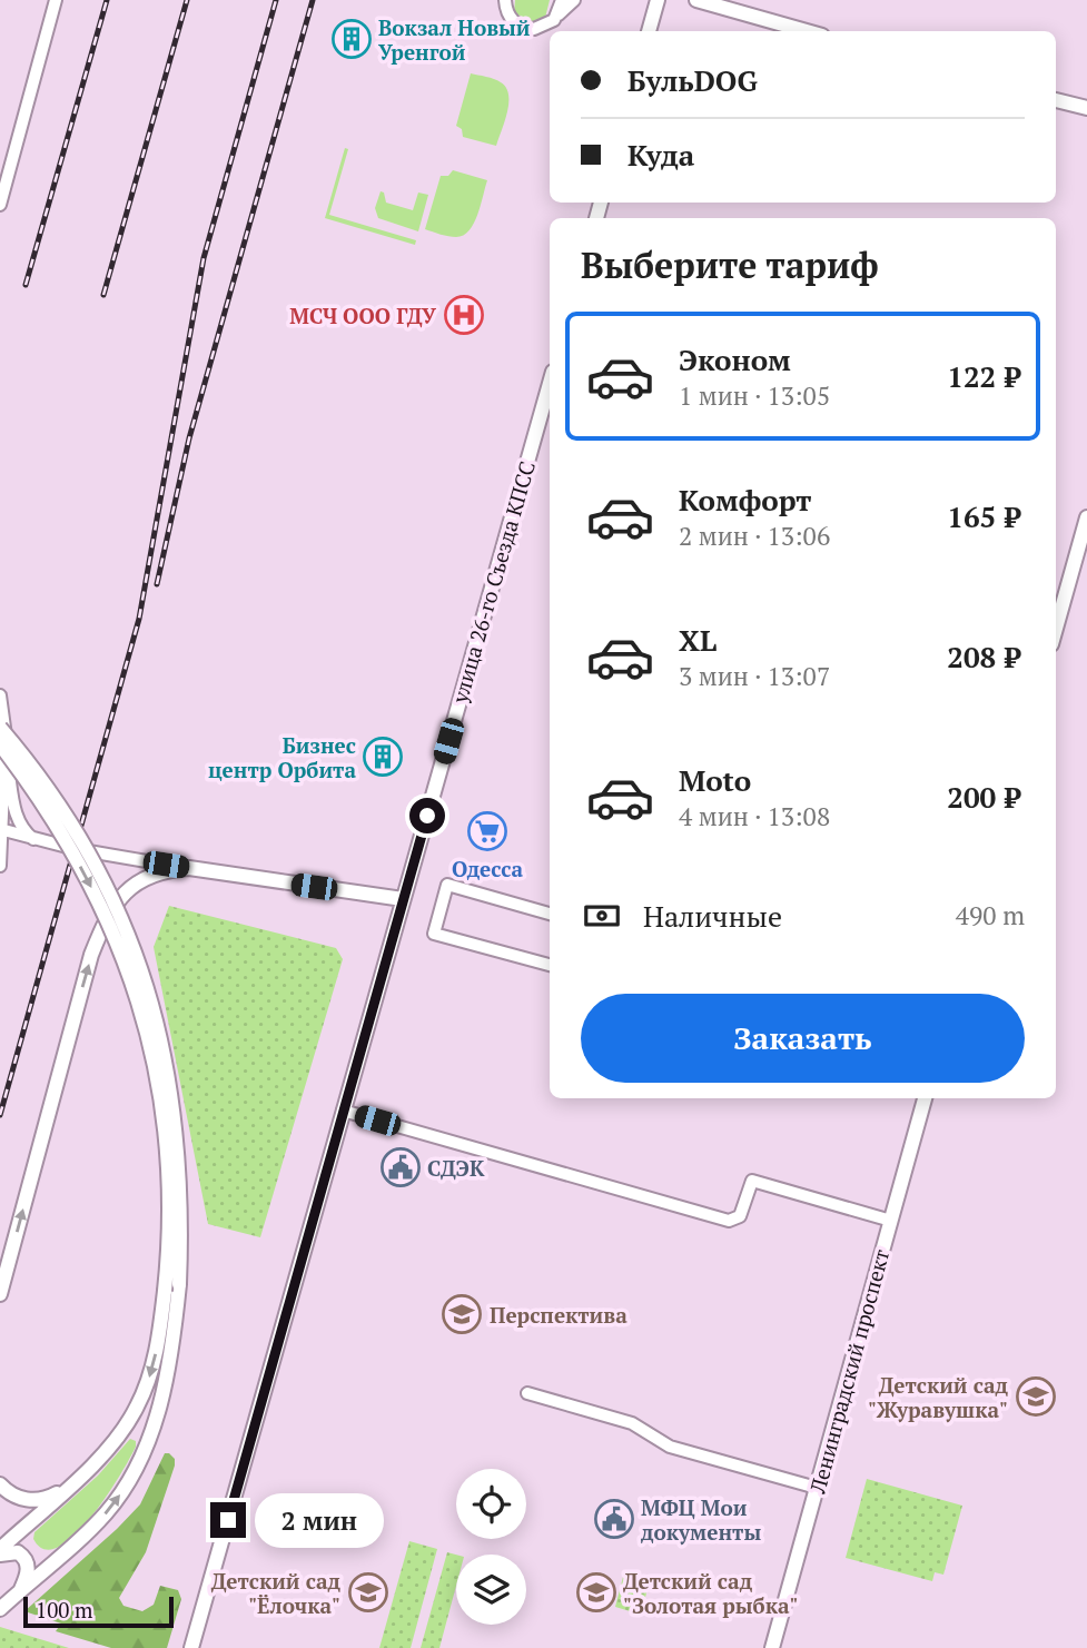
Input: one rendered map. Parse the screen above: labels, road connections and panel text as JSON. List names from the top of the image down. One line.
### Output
{"streets":{"main road":["улица 26-го Съезда КПСС","Ленинградский проспект"]},"places":{"building":["Вокзал Новый Уренгой","Бизнес центр Орбита"],"hospital":["МСЧ ООО ГДУ"],"supermarket":["Одесса"],"public building":["СДЭК","МФЦ Мои документы"],"school or university":["Перспектива","Детский сад \"Журавушка\"","Детский сад \"Ёлочка\"","Детский сад \"Золотая рыбка\""]},"scale_bar":"100 m","page":{"banner":["БульDOG","Куда"],"heading":"Выберите тариф","list":[{"name":"Эконом","note":"1 мин · 13:05","value":"122 ₽"},{"name":"Комфорт","note":"2 мин · 13:06","value":"165 ₽"},{"name":"XL","note":"3 мин · 13:07","value":"208 ₽"},{"name":"Moto","note":"4 мин · 13:08","value":"200 ₽"}],"pay":["Наличные","490 m"],"buttons":"Заказать","bubble":"2 мин","scale":"100 m"}}
